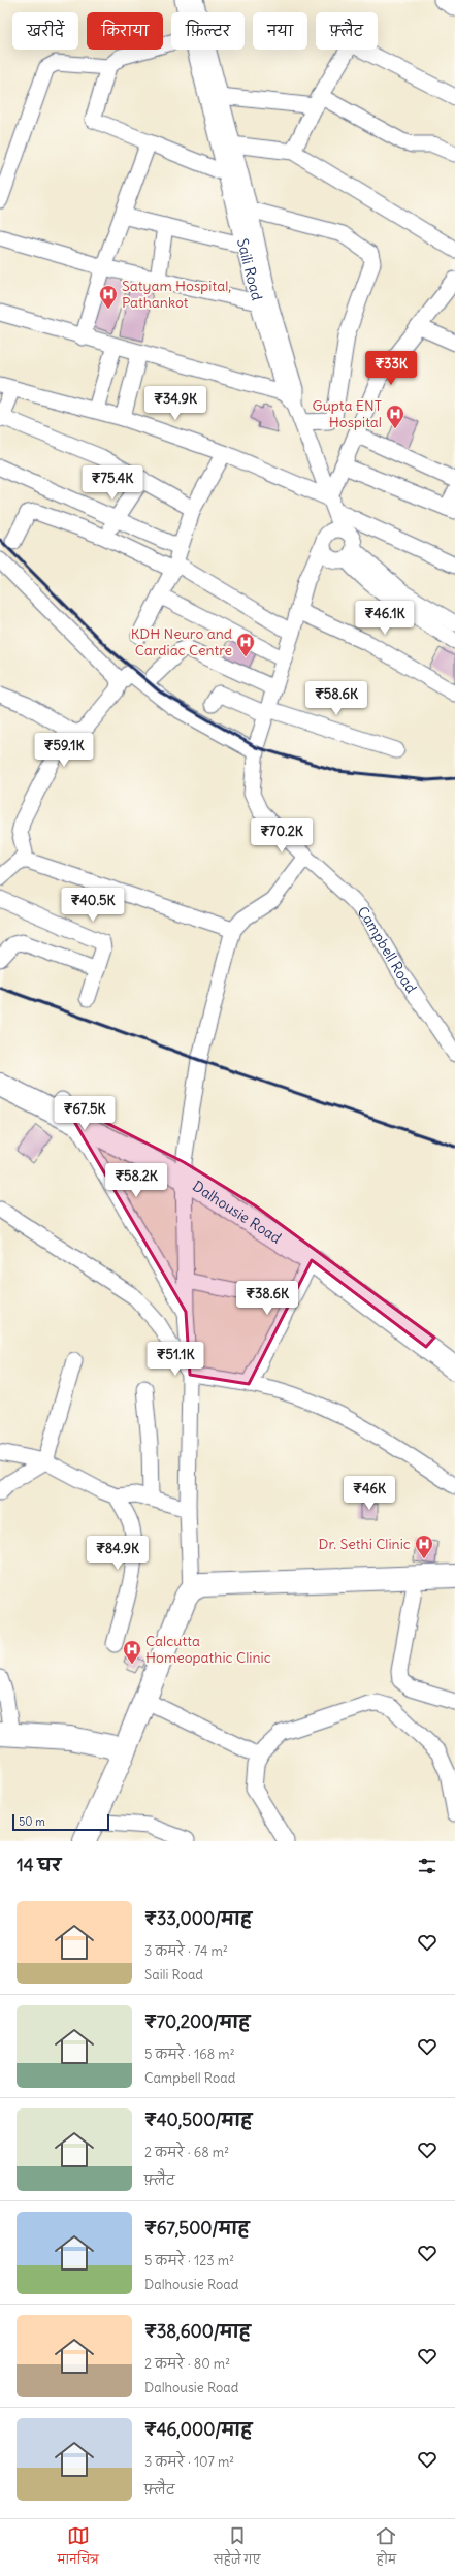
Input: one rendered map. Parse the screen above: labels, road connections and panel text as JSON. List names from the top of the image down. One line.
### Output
{"streets":{"street":["Saili Road","Campbell Road","Dalhousie Road"]},"crossings":[["Saili Road","Campbell Road"]],"places":{"hospital":["Satyam Hospital, Pathankot","Gupta ENT Hospital","KDH Neuro and Cardiac Centre","Dr. Sethi Clinic","Calcutta Homeopathic Clinic"]},"scale_bar":"50 m","page":{"chip":["खरीदें","किराया","फ़िल्टर","नया","फ़्लैट"],"price":["₹33K","₹34.9K","₹75.4K","₹46.1K","₹58.6K","₹59.1K","₹70.2K","₹40.5K","₹67.5K","₹58.2K","₹38.6K","₹51.1K","₹46K","₹84.9K"],"scale":"50 m","heading":"14 घर","list":[{"name":"₹33,000/माह","note":"3 कमरे · 74 m² · Saili Road"},{"name":"₹70,200/माह","note":"5 कमरे · 168 m² · Campbell Road"},{"name":"₹40,500/माह","note":"2 कमरे · 68 m² · फ़्लैट"},{"name":"₹67,500/माह","note":"5 कमरे · 123 m² · Dalhousie Road"},{"name":"₹38,600/माह","note":"2 कमरे · 80 m² · Dalhousie Road"},{"name":"₹46,000/माह","note":"3 कमरे · 107 m² · फ़्लैट"}],"tabs":["मानचित्र","सहेजे गए","होम"]}}
